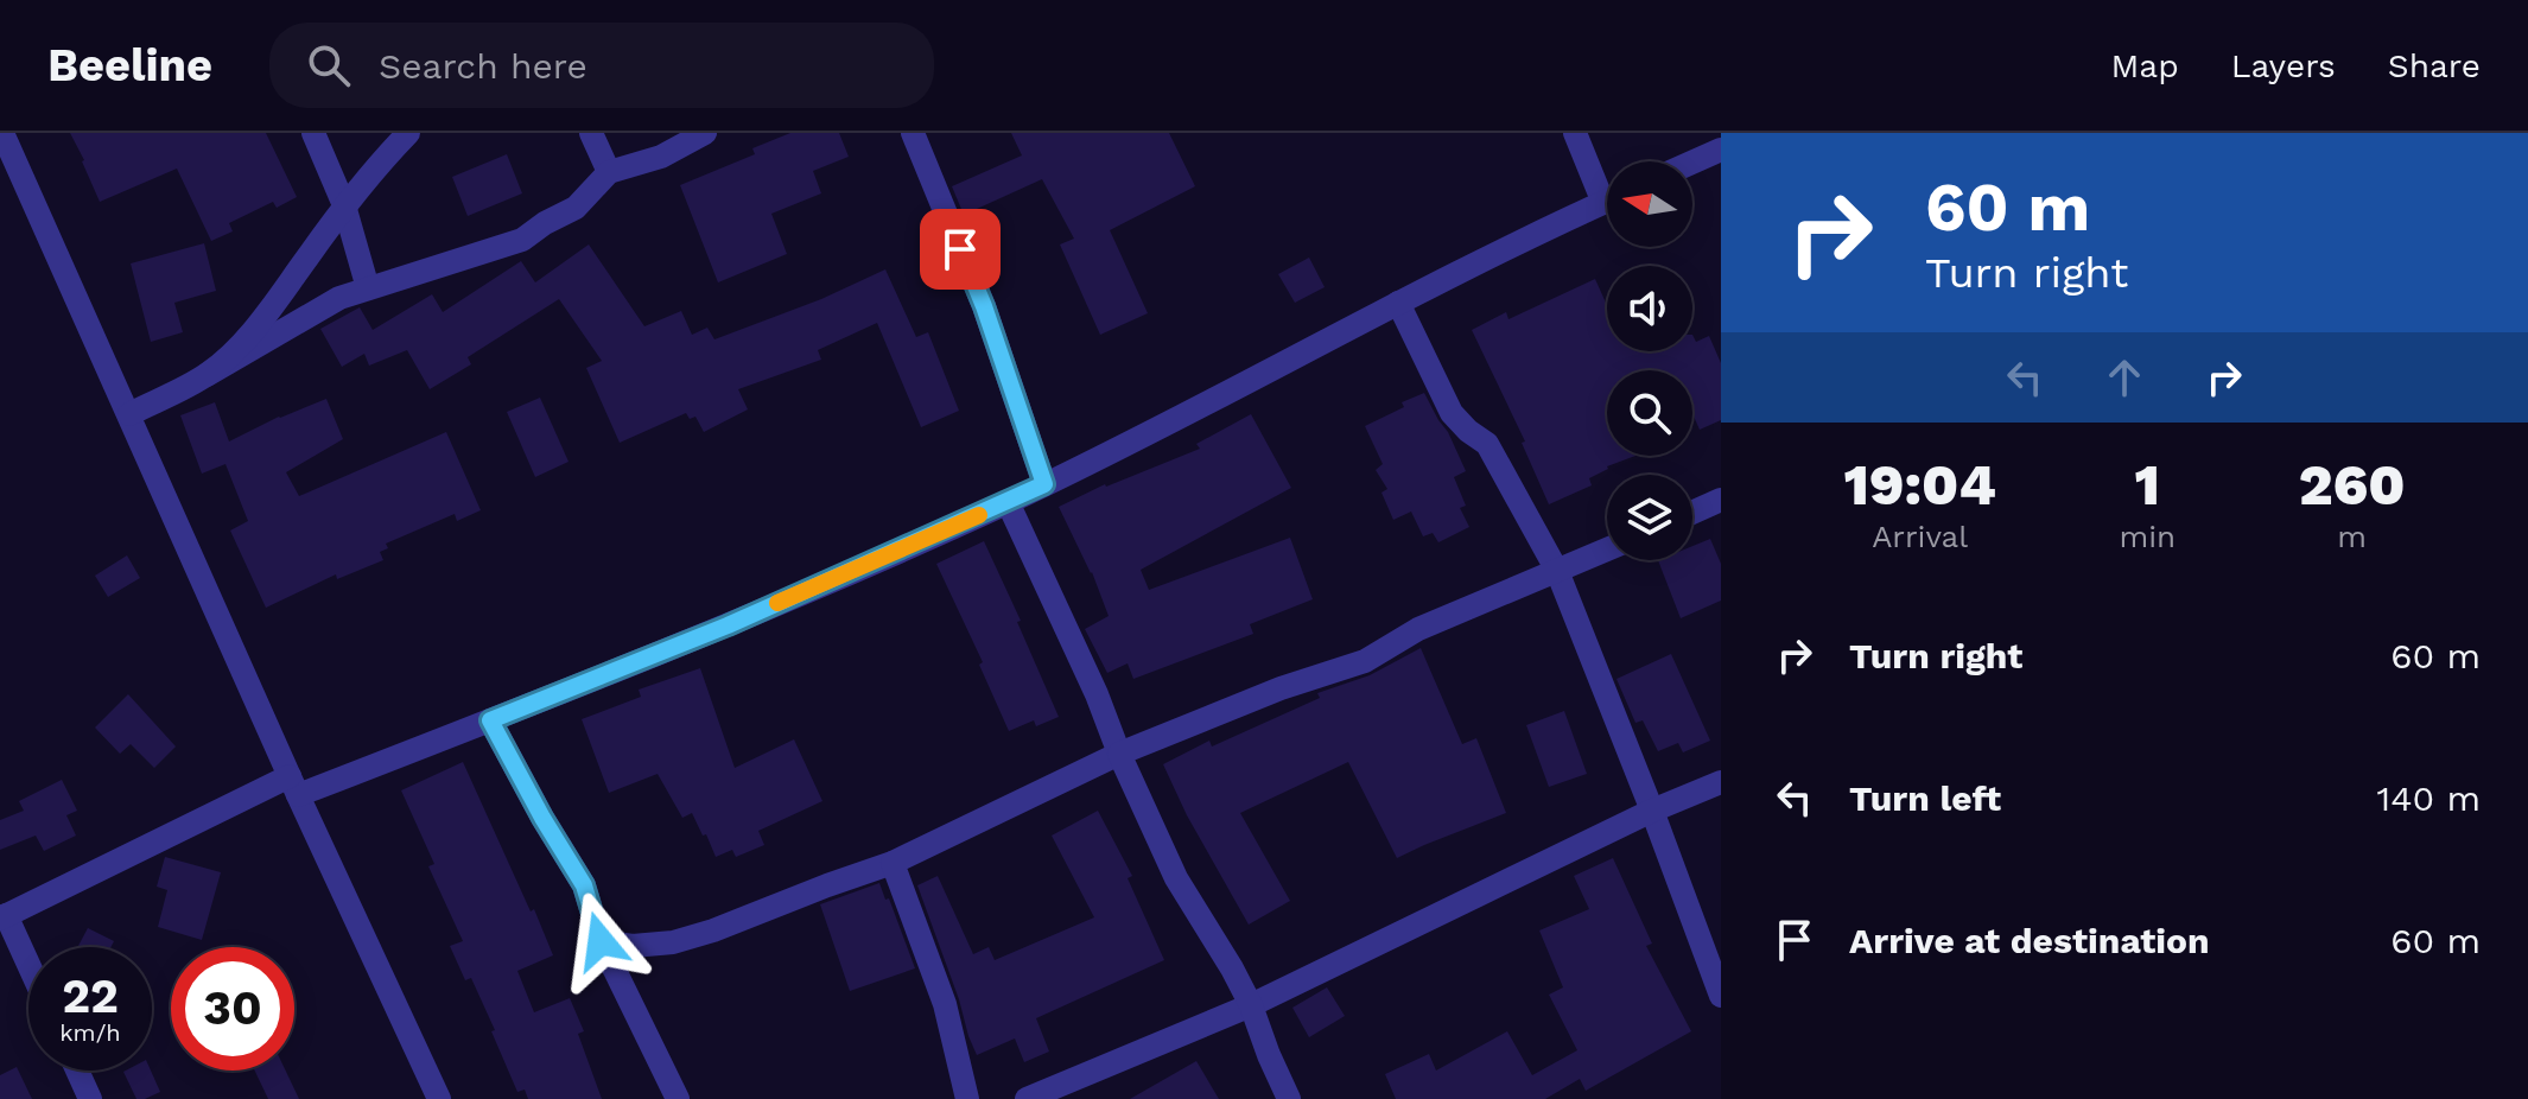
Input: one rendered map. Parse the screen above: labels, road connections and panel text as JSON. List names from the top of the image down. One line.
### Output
{"north":"left","page":{"header":"Beeline","search":"Search here","nav":["Map","Layers","Share"],"turn":["60 m","Turn right"],"eta":["19:04","Arrival","1","min","260","m"],"list":[{"name":"Turn right","value":"60 m"},{"name":"Turn left","value":"140 m"},{"name":"Arrive at destination","value":"60 m"}],"speed":"22 km/h","limit":"30"}}
